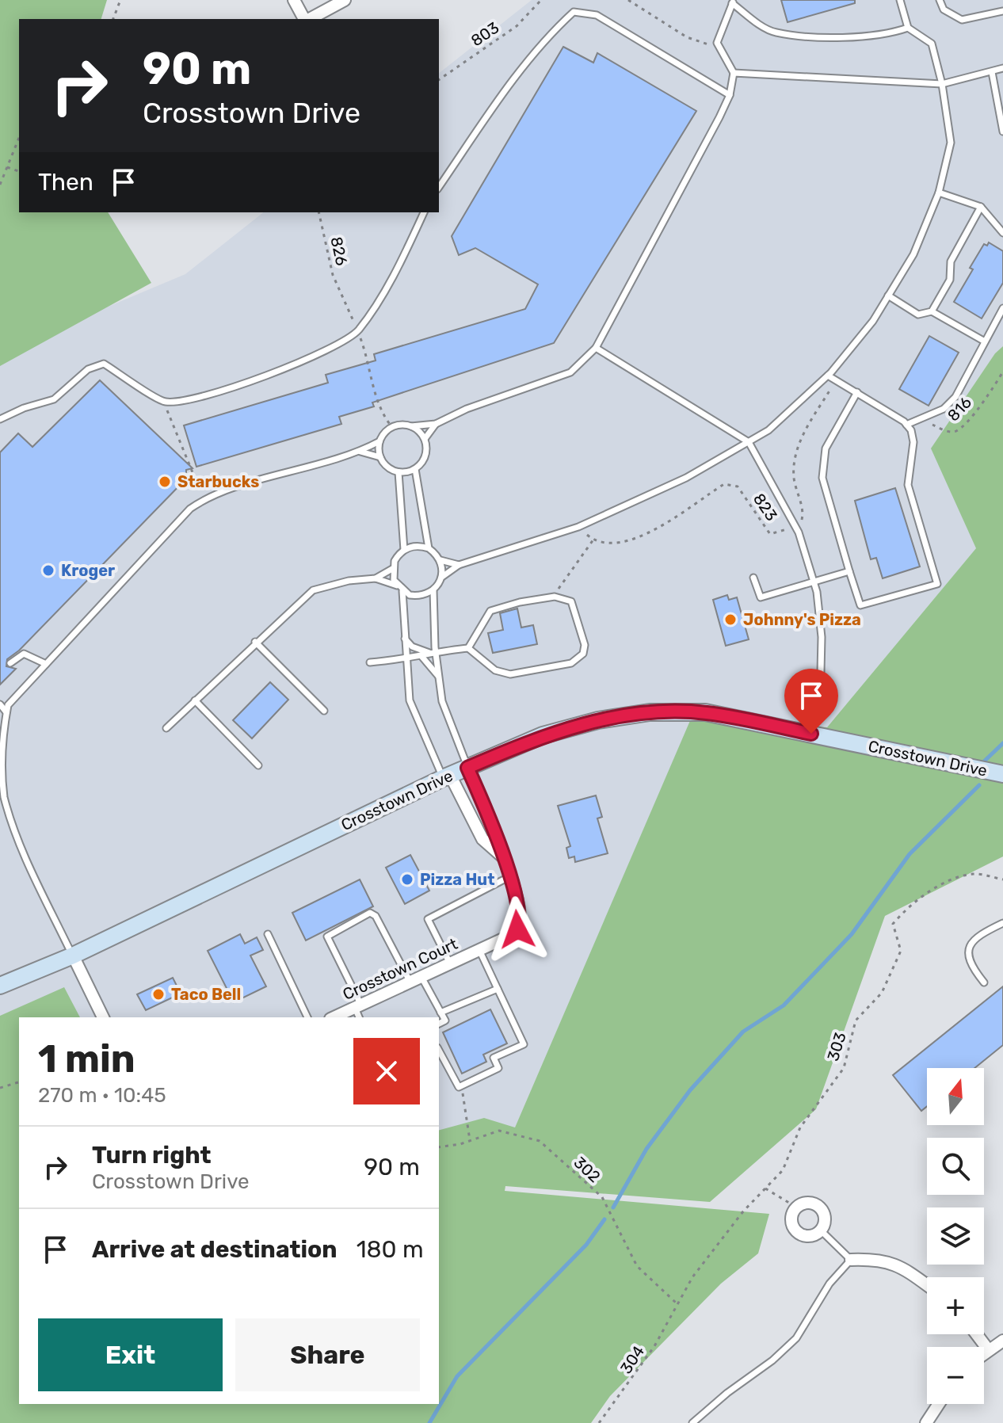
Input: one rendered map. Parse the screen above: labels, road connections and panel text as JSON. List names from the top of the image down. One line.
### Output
{"streets":{"street":["Crosstown Drive","Crosstown Court"],"path":["803","826","816","823","303","302","304"]},"crossings":[["Crosstown Drive","Crosstown Court"],["303","302"],["303","304"],["302","304"]],"places":["Starbucks","Kroger","Johnny's Pizza","Pizza Hut","Taco Bell"],"north":"top","page":{"turn":["90 m","Crosstown Drive"],"then":"Then","heading":["1 min","270 m · 10:45"],"map_buttons":["+","−"],"list":[{"name":"Turn right","note":"Crosstown Drive","value":"90 m"},{"name":"Arrive at destination","value":"180 m"}],"buttons":["Exit","Share"]}}
